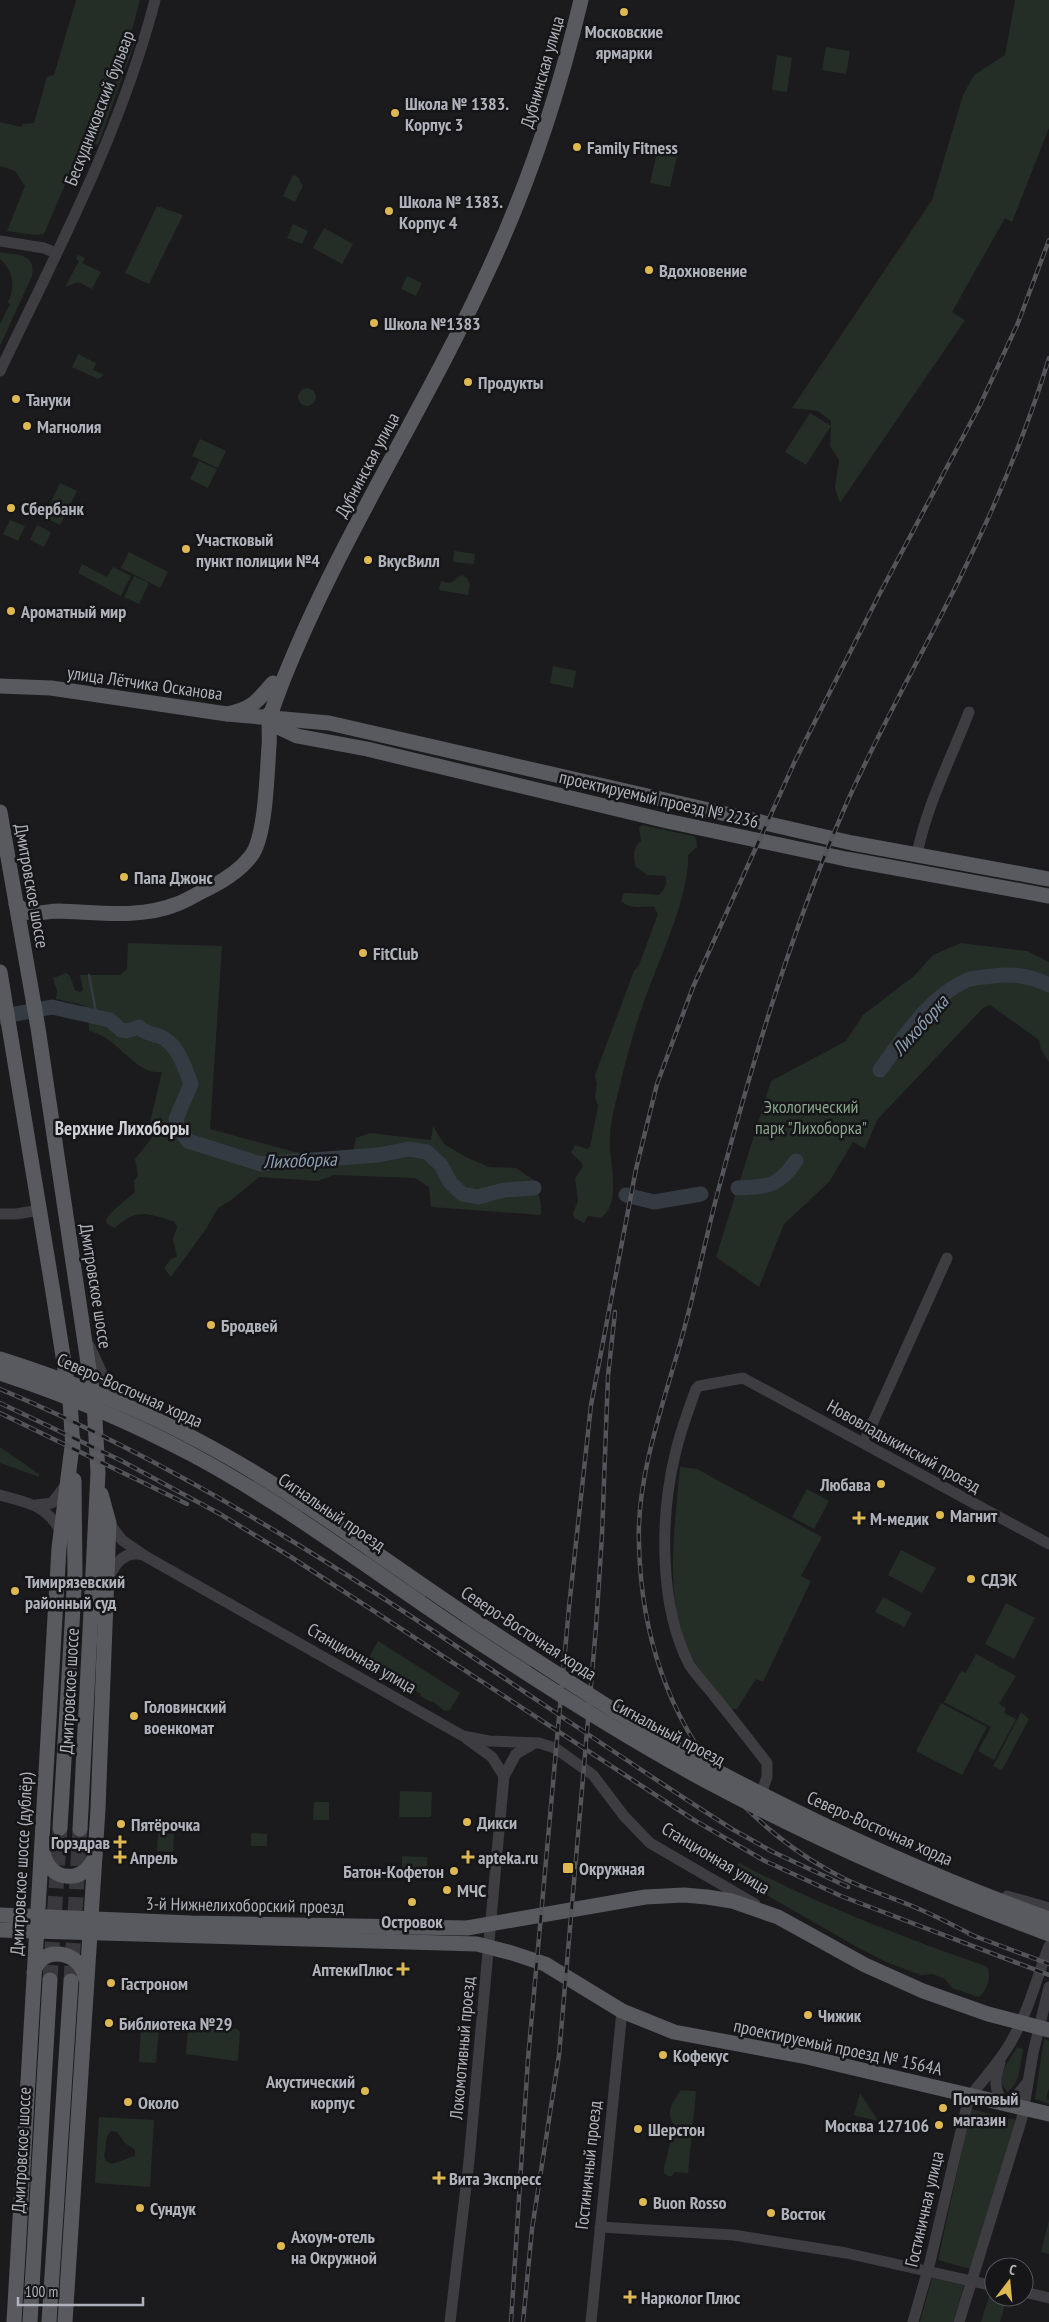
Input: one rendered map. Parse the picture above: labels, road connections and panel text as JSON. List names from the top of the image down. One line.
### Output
{"streets":{"main road":["Дубнинская улица","улица Лётчика Осканова","проектируемый проезд № 2236","Дмитровское шоссе","Северо-Восточная хорда","Станционная улица","Дмитровское шоссе (дублёр)","3-й Нижнелихоборский проезд","проектируемый проезд № 1564А"],"street":["Бескудниковский бульвар","Нововладыкинский проезд","Сигнальный проезд","Локомотивный проезд","Гостиничный проезд","Гостиничная улица"]},"crossings":[["Дубнинская улица","улица Лётчика Осканова"],["улица Лётчика Осканова","проектируемый проезд № 2236"],["Дмитровское шоссе","Сигнальный проезд"],["Дмитровское шоссе","Дмитровское шоссе (дублёр)"],["Нововладыкинский проезд","Сигнальный проезд"],["Станционная улица","3-й Нижнелихоборский проезд"],["Станционная улица","Локомотивный проезд"],["Станционная улица","Гостиничная улица"],["Дмитровское шоссе (дублёр)","3-й Нижнелихоборский проезд"],["3-й Нижнелихоборский проезд","проектируемый проезд № 1564А"],["3-й Нижнелихоборский проезд","Локомотивный проезд"],["3-й Нижнелихоборский проезд","Гостиничный проезд"],["проектируемый проезд № 1564А","Гостиничный проезд"],["проектируемый проезд № 1564А","Гостиничная улица"]],"districts":["Верхние Лихоборы"],"water":["Лихоборка"],"parks":["Экологический парк \"Лихоборка\""],"places":{"other":["Московские ярмарки","Школа № 1383. Корпус 3","Family Fitness","Школа № 1383. Корпус 4","Вдохновение","Школа №1383","Продукты","Тануки","Магнолия","Сбербанк","Участковый пункт полиции №4","ВкусВилл","Ароматный мир","Папа Джонс","FitClub","Бродвей","Любава","Магнит","СДЭК","Тимирязевский районный суд","Головинский военкомат","Дикси","Пятёрочка","Батон-Кофетон","МЧС","Островок","Гастроном","Чижик","Библиотека №29","Кофекус","Акустический корпус","Около","Почтовый магазин","Москва 127106","Шерстон","Buon Rosso","Сундук","Восток","Ахоум-отель на Окружной"],"health":["М-медик","Горздрав","Апрель","apteka.ru","АптекиПлюс","Вита Экспресс","Нарколог Плюс"],"transit":["Окружная"]},"scale_bar":"100 m","north":"top"}
